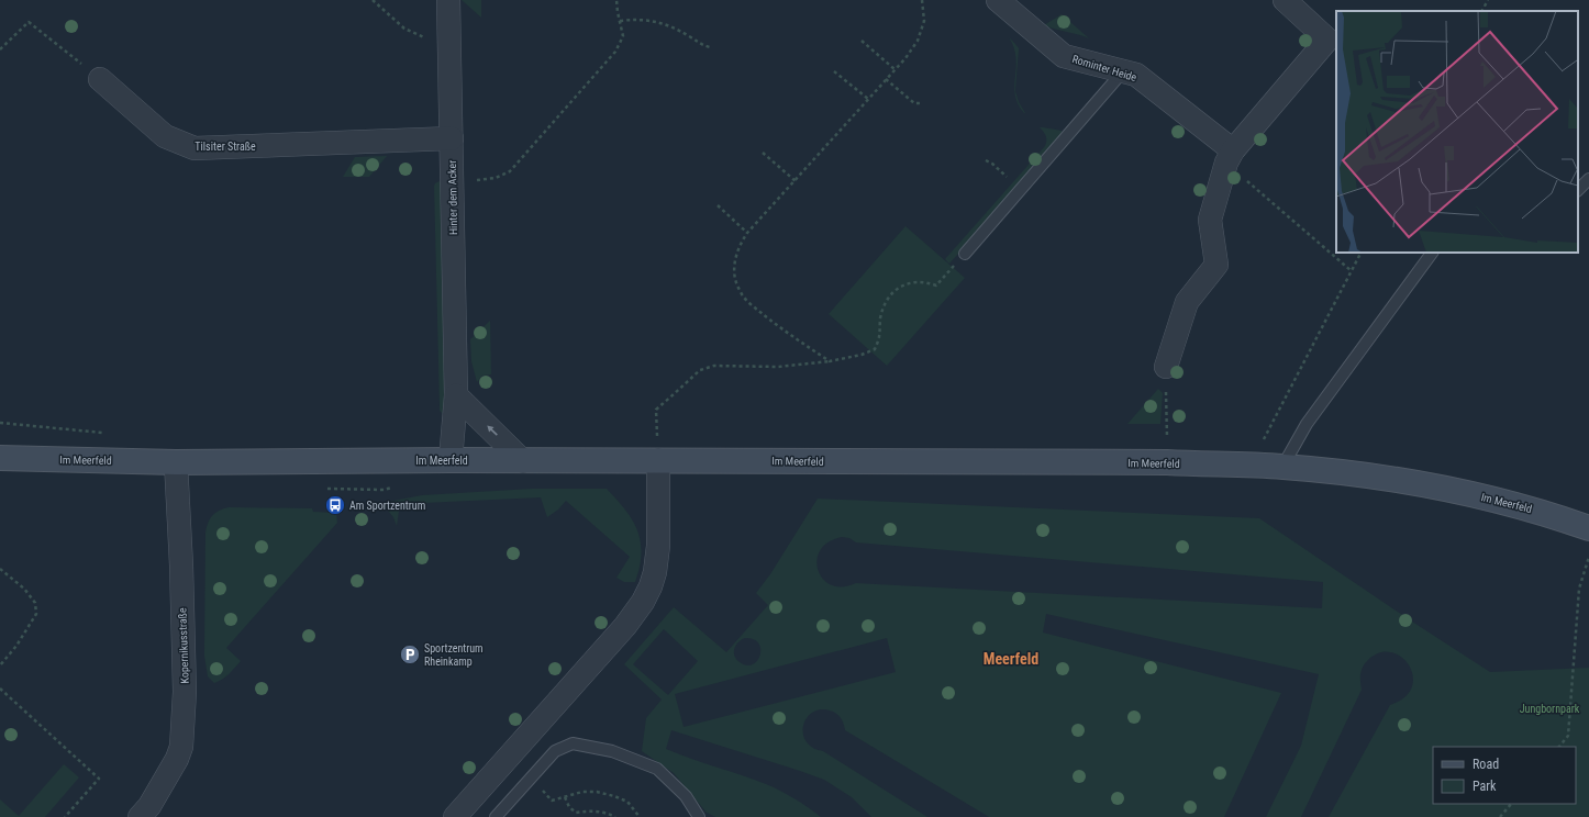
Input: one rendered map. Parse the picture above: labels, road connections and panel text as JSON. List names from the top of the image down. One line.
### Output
{"streets":{"street":["Rominter Heide","Tilsiter Straße","Hinter dem Acker","Im Meerfeld","Kopernikusstraße"]},"crossings":[["Tilsiter Straße","Hinter dem Acker"],["Hinter dem Acker","Im Meerfeld"],["Im Meerfeld","Kopernikusstraße"]],"districts":["Meerfeld"],"parks":["Jungbornpark"],"places":{"bus stop":["Am Sportzentrum"],"parking":["Sportzentrum Rheinkamp"]},"legend":["Road","Park"]}
